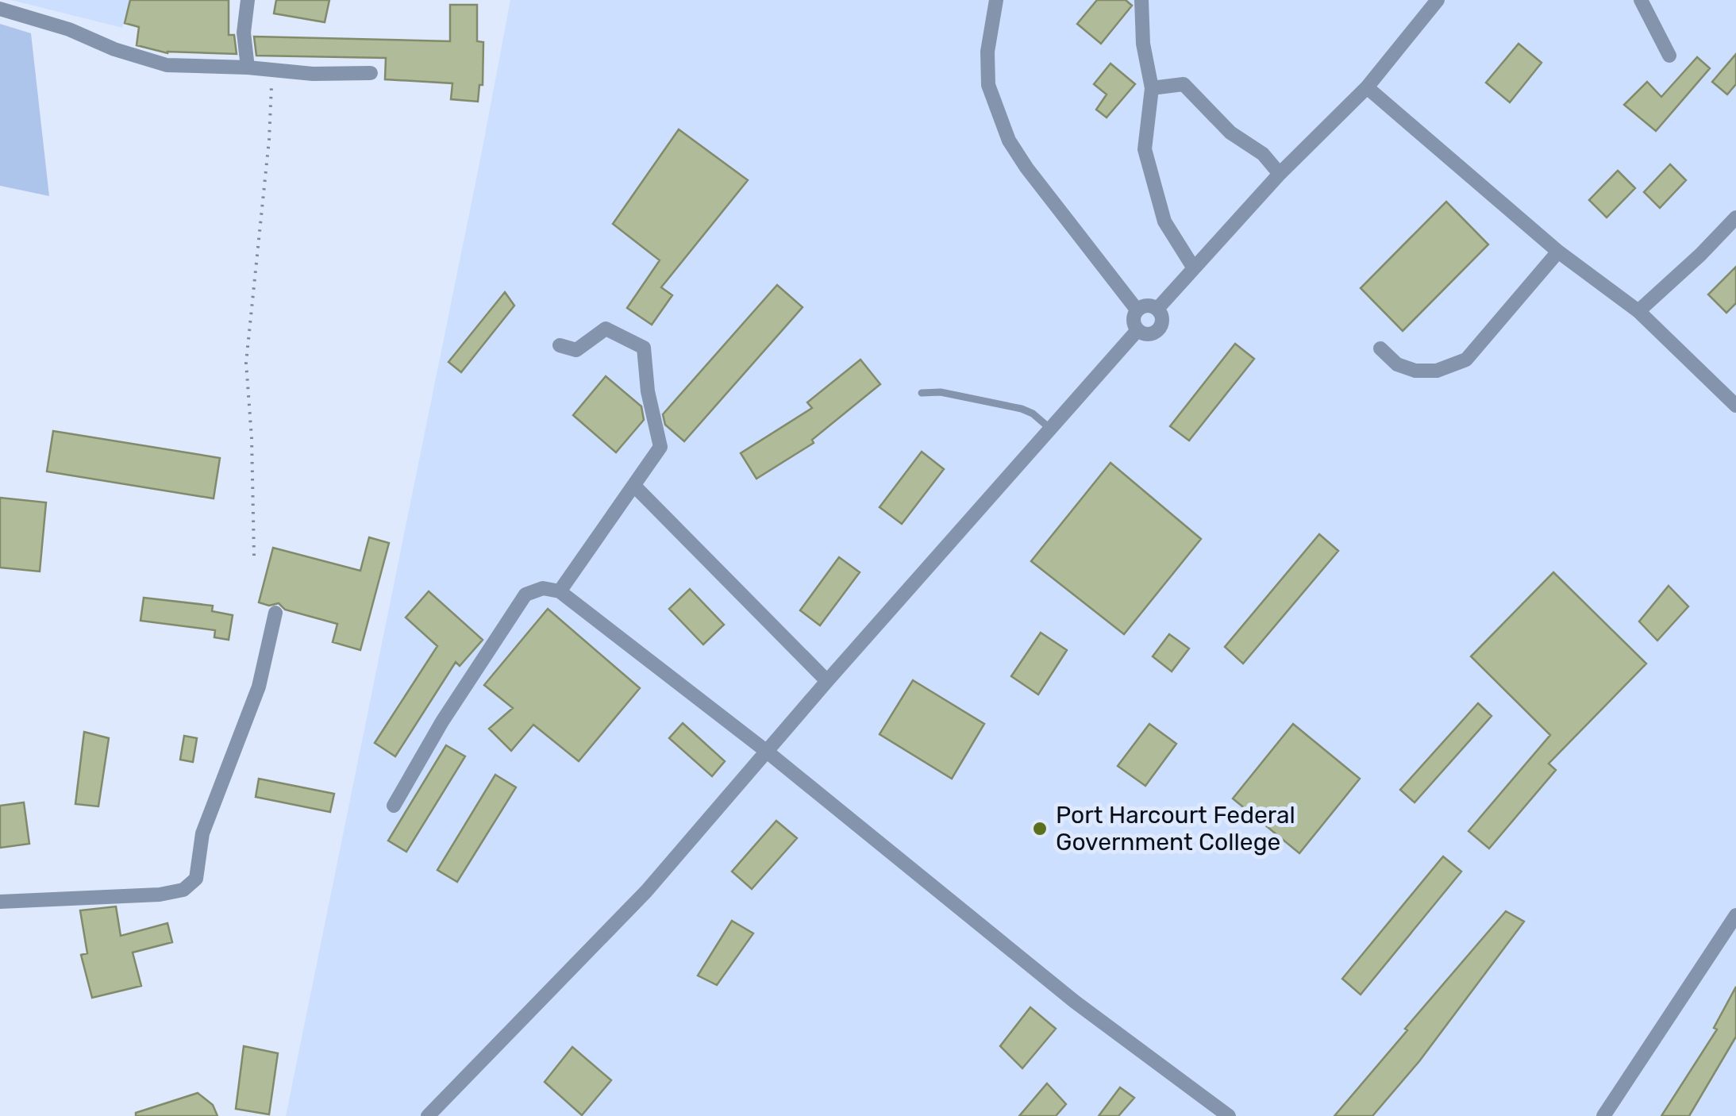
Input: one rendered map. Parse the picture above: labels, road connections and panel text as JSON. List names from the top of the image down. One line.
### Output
{"places":["Port Harcourt Federal Government College"]}
